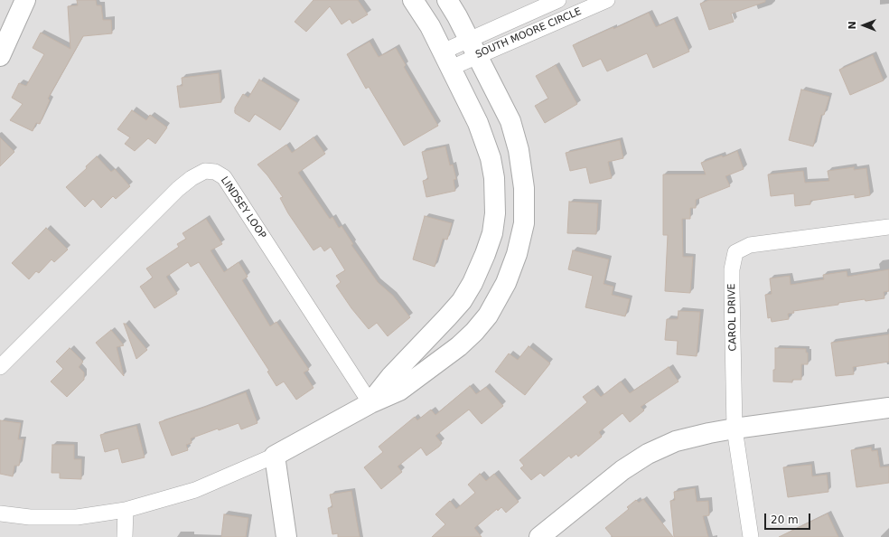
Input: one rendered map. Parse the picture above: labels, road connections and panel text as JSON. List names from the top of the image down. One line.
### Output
{"streets":{"street":["SOUTH MOORE CIRCLE","LINDSEY LOOP","CAROL DRIVE"]},"scale_bar":"20 m","north":"left"}
